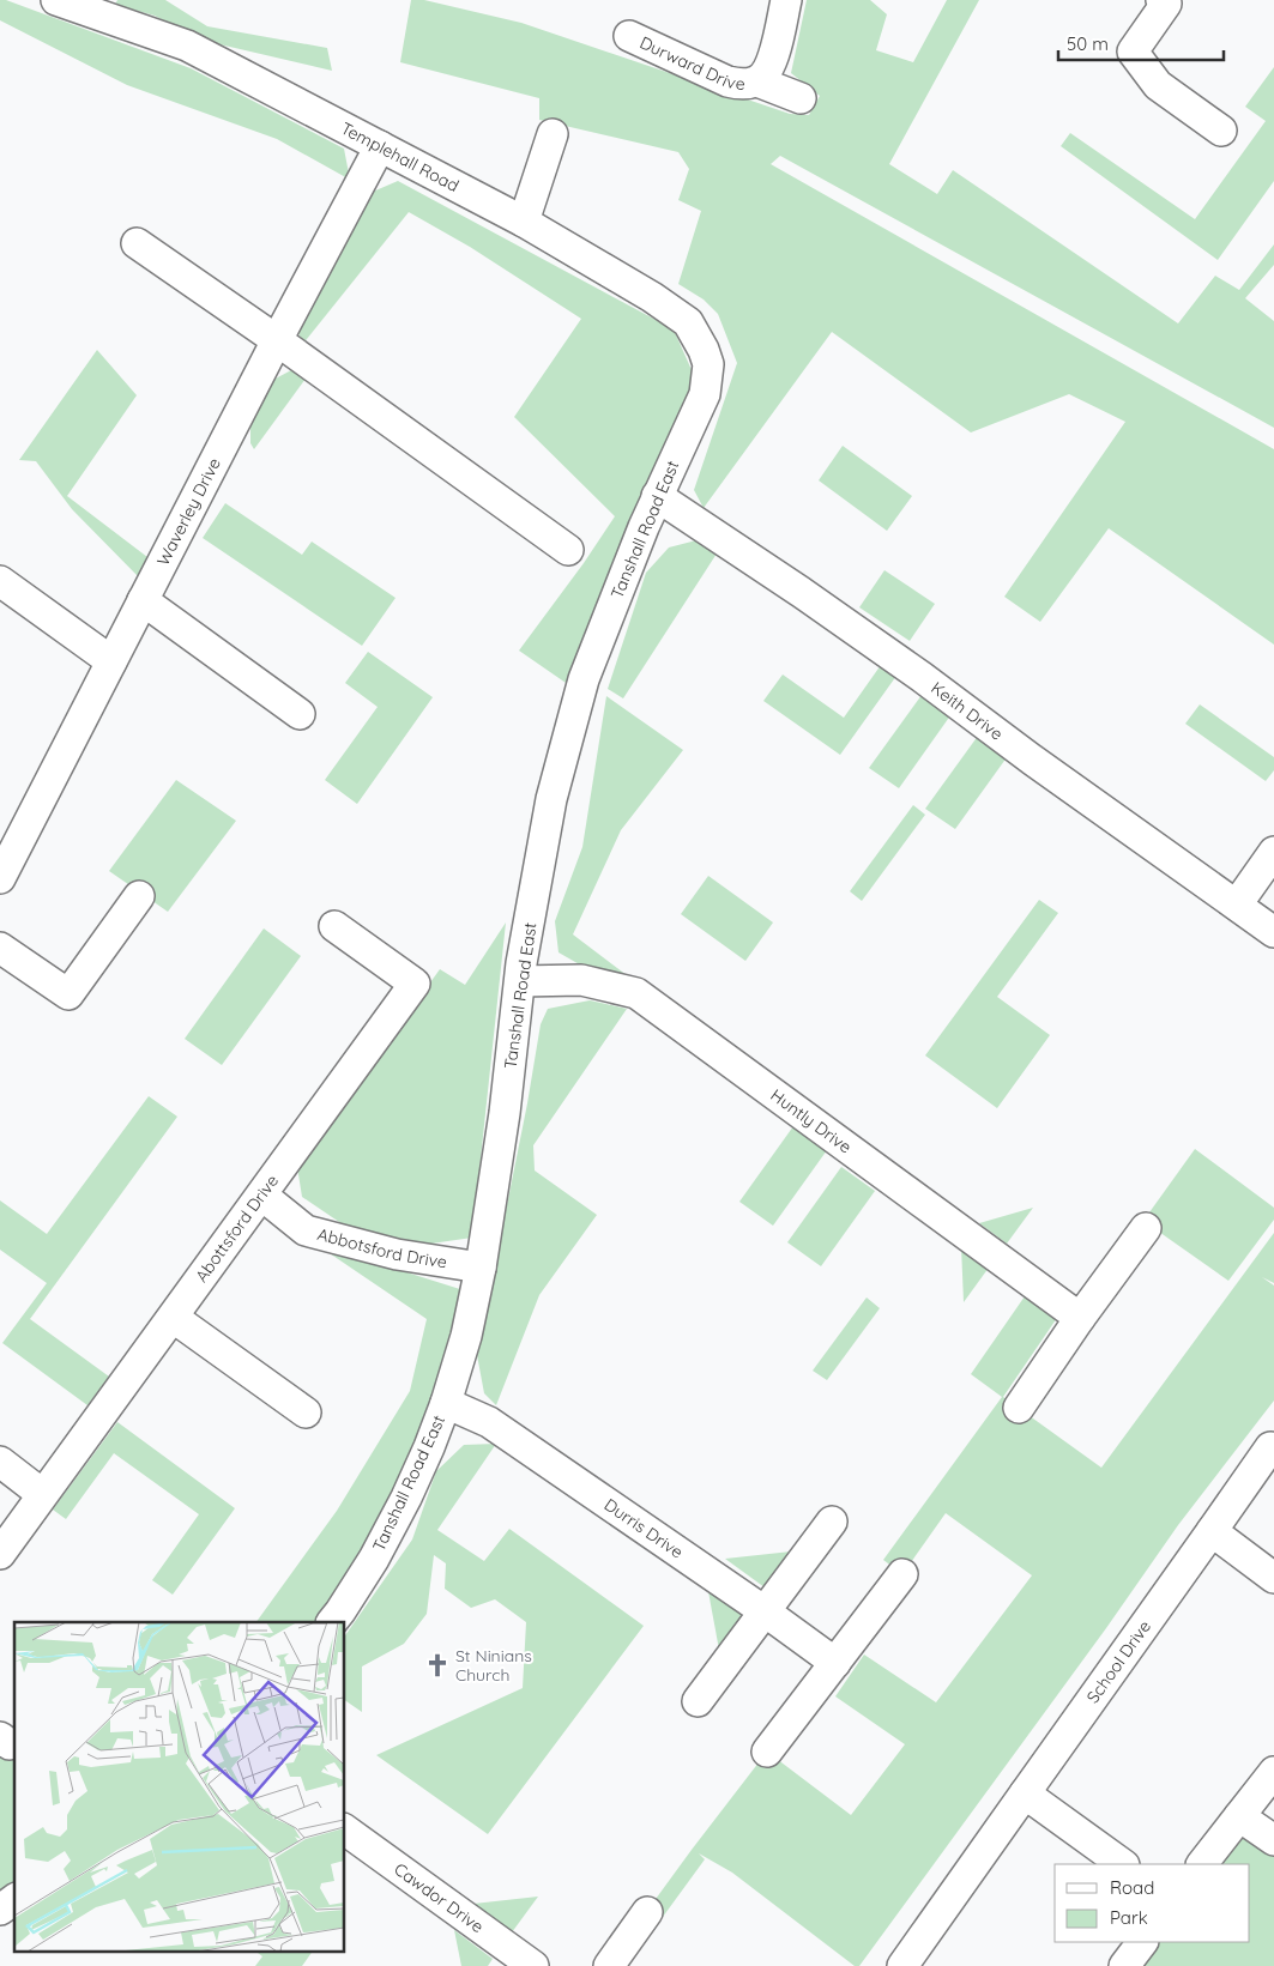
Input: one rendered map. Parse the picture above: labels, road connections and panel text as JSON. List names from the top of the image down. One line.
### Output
{"streets":{"street":["Durward Drive","Templehall Road","Waverley Drive","Tanshall Road East","Keith Drive","Huntly Drive","Abottsford Drive","Abbotsford Drive","Durris Drive","School Drive","Cawdor Drive"]},"crossings":[["Templehall Road","Waverley Drive"],["Templehall Road","Tanshall Road East"],["Tanshall Road East","Keith Drive"],["Tanshall Road East","Huntly Drive"],["Tanshall Road East","Abbotsford Drive"],["Tanshall Road East","Durris Drive"],["Abottsford Drive","Abbotsford Drive"]],"places":{"church":["St Ninians Church"]},"legend":["Road","Park"],"scale_bar":"50 m"}
